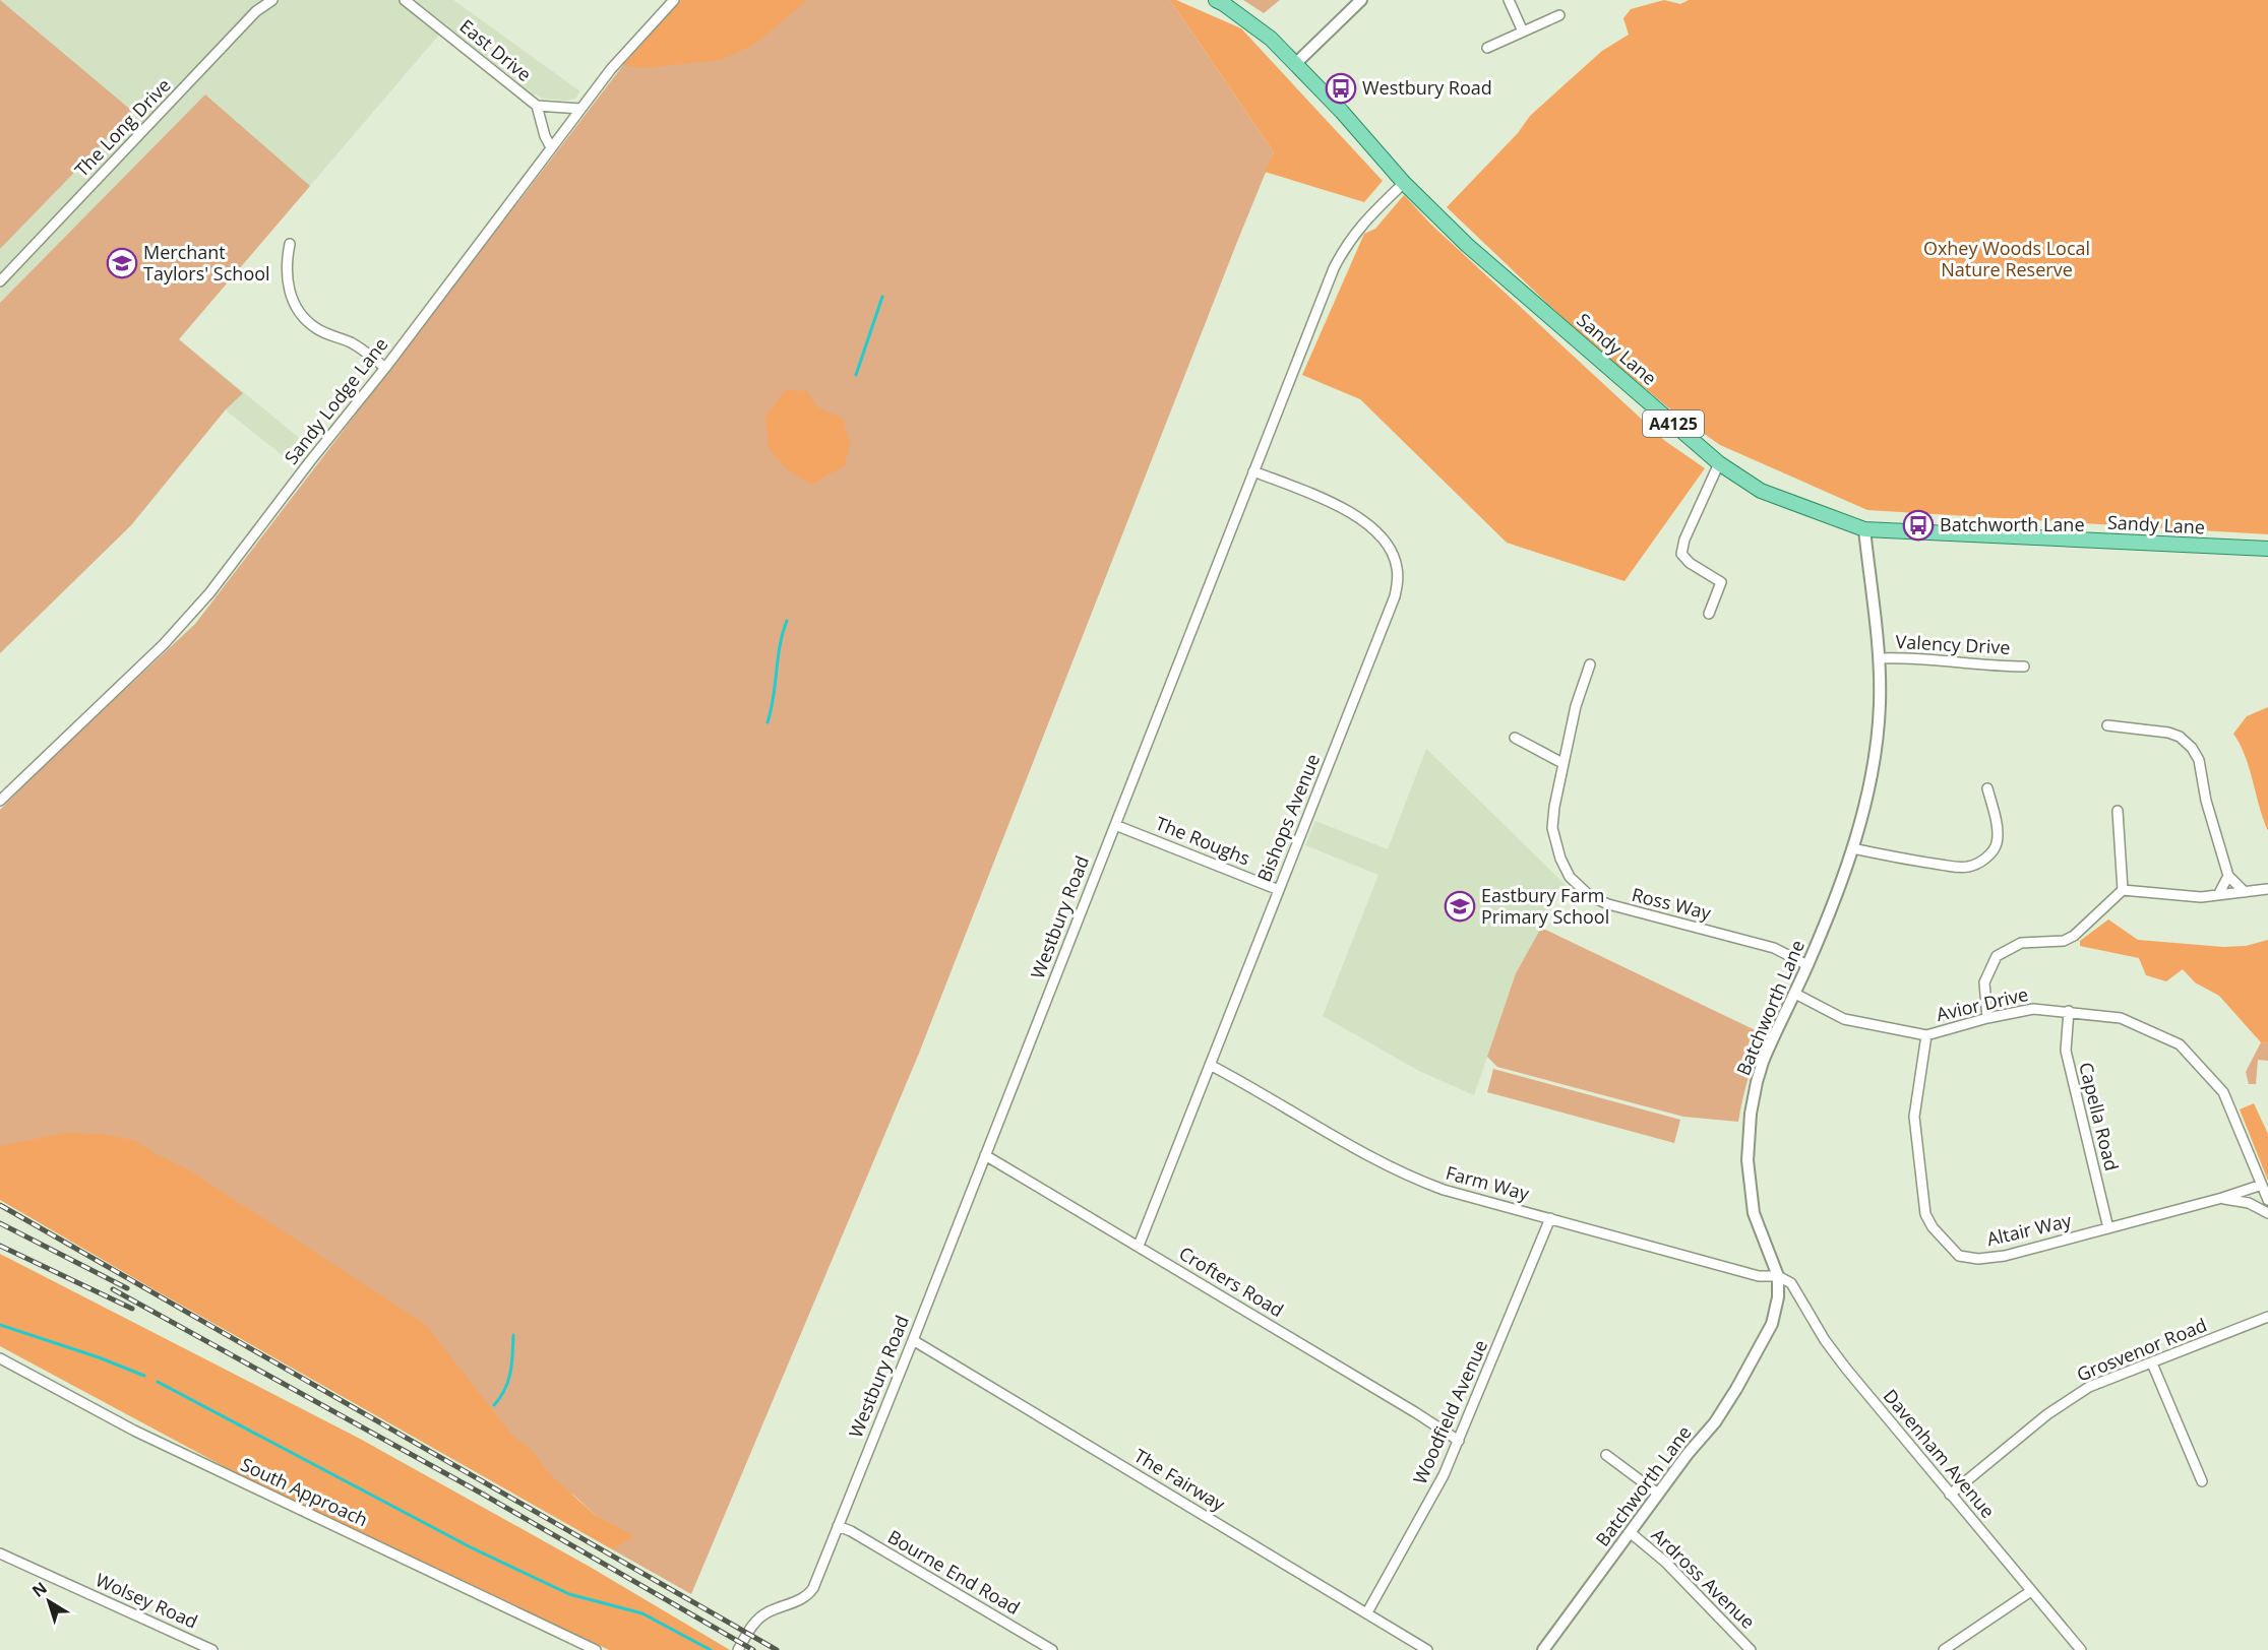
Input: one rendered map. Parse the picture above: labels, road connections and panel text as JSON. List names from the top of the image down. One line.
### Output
{"streets":{"main road":["Sandy Lane","A4125"],"street":["East Drive","The Long Drive","Sandy Lodge Lane","Valency Drive","Bishops Avenue","The Roughs","Ross Way","Westbury Road","Avior Drive","Batchworth Lane","Capella Road","Farm Way","Altair Way","Crofters Road","Grosvenor Road","Woodfield Avenue","Davenham Avenue","The Fairway","South Approach","Bourne End Road","Ardross Avenue","Wolsey Road"]},"crossings":[["East Drive","Sandy Lodge Lane"],["Sandy Lane","Westbury Road"],["Sandy Lane","Batchworth Lane"],["Valency Drive","Batchworth Lane"],["Bishops Avenue","The Roughs"],["Bishops Avenue","Westbury Road"],["Bishops Avenue","Farm Way"],["Bishops Avenue","Crofters Road"],["The Roughs","Westbury Road"],["Ross Way","Batchworth Lane"],["Westbury Road","Crofters Road"],["Westbury Road","The Fairway"],["Westbury Road","Bourne End Road"],["Avior Drive","Batchworth Lane"],["Avior Drive","Capella Road"],["Avior Drive","Altair Way"],["Batchworth Lane","Farm Way"],["Batchworth Lane","Davenham Avenue"],["Batchworth Lane","Ardross Avenue"],["Capella Road","Altair Way"],["Farm Way","Woodfield Avenue"],["Farm Way","Davenham Avenue"],["Crofters Road","Woodfield Avenue"],["Grosvenor Road","Davenham Avenue"],["Woodfield Avenue","The Fairway"]],"parks":["Oxhey Woods Local Nature Reserve"],"places":{"bus stop":["Westbury Road","Batchworth Lane"],"school or university":["Merchant Taylors' School","Eastbury Farm Primary School"]},"north":"top left"}
